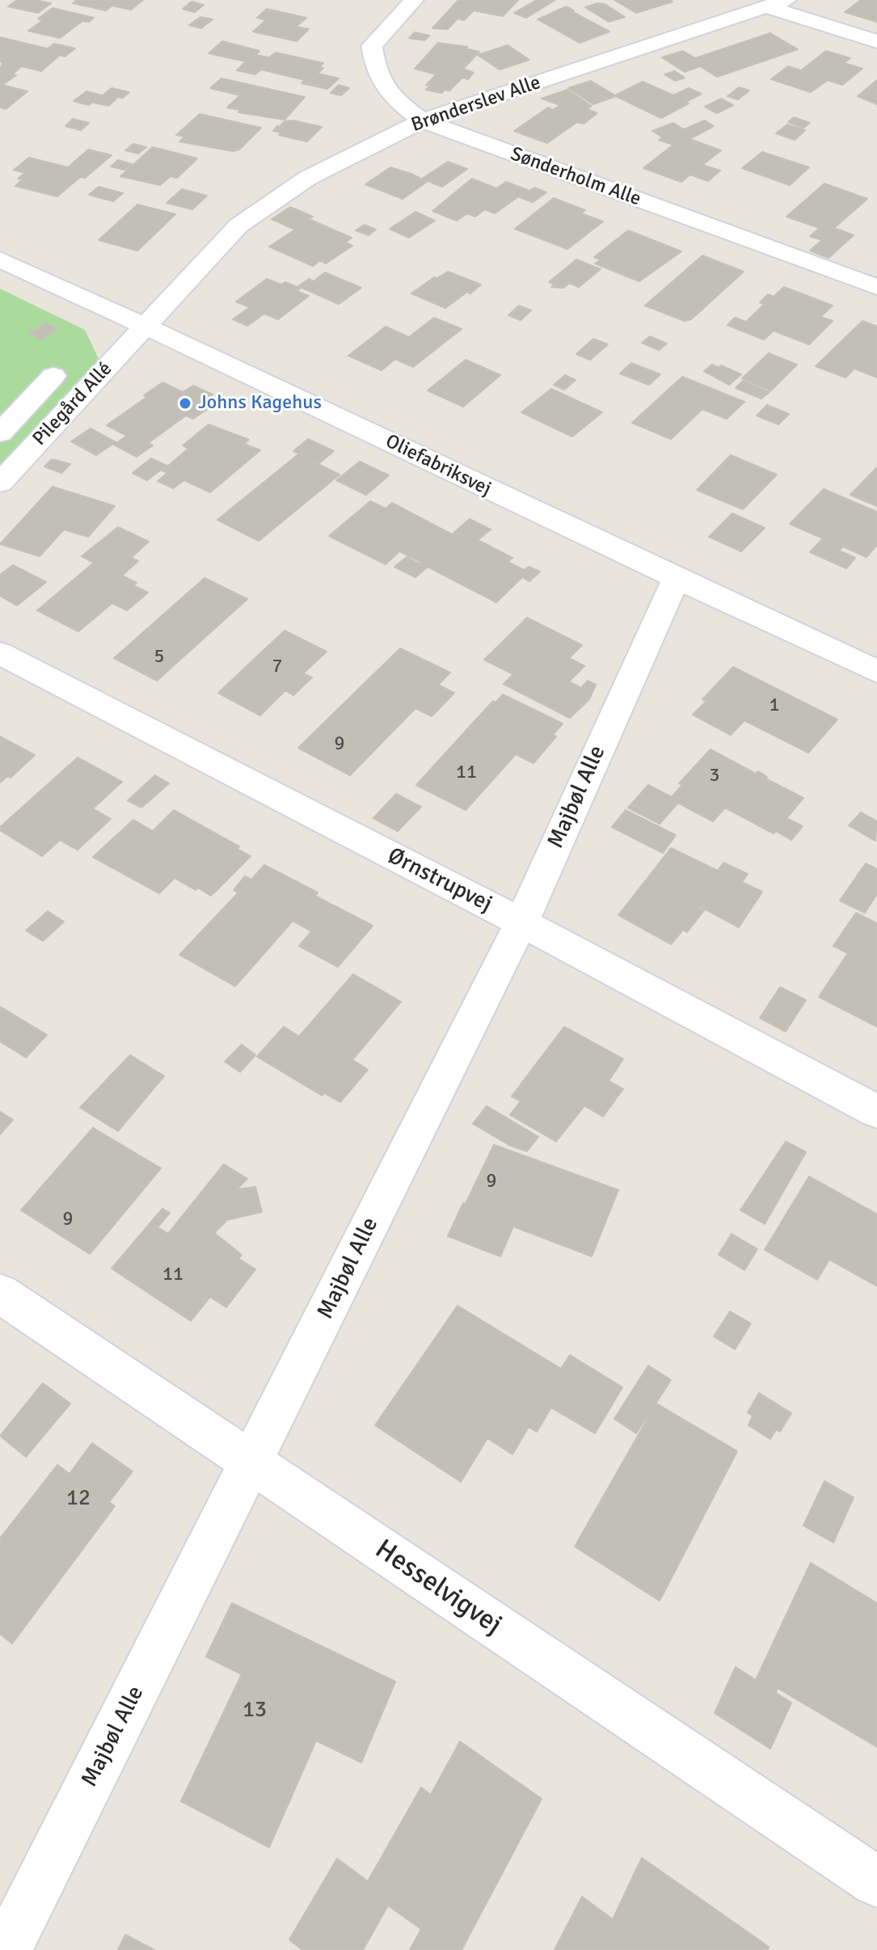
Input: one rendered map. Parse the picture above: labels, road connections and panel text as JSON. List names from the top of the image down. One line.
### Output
{"streets":{"street":["Brønderslev Alle","Sønderholm Alle","Pilegård Allé","Oliefabriksvej","Majbøl Alle","Ørnstrupvej","Hesselvigvej"]},"crossings":[["Brønderslev Alle","Sønderholm Alle"],["Brønderslev Alle","Pilegård Allé"],["Brønderslev Alle","Oliefabriksvej"],["Pilegård Allé","Oliefabriksvej"],["Oliefabriksvej","Majbøl Alle"],["Majbøl Alle","Ørnstrupvej"],["Majbøl Alle","Hesselvigvej"]],"places":["Johns Kagehus"],"house_numbers":["5","7","1","9","11","3","9","9","11","12","13"]}
